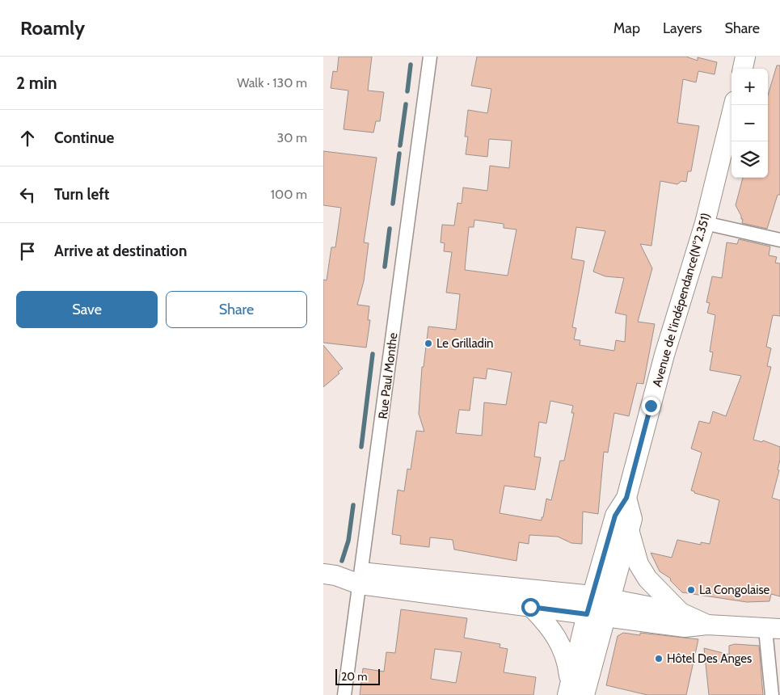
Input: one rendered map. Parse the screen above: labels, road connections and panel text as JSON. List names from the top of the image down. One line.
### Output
{"streets":{"main road":["Avenue de l'indépendance(N°2.351)"],"street":["Rue Paul Monthe"]},"places":["Le Grilladin","La Congolaise","Hôtel Des Anges"],"scale_bar":"20 m","page":{"header":"Roamly","nav":["Map","Layers","Share"],"heading":["2 min","Walk · 130 m"],"map_buttons":["+","−"],"list":[["Continue","30 m"],["Turn left","100 m"],"Arrive at destination"],"buttons":["Save","Share"],"scale":"20 m"}}
